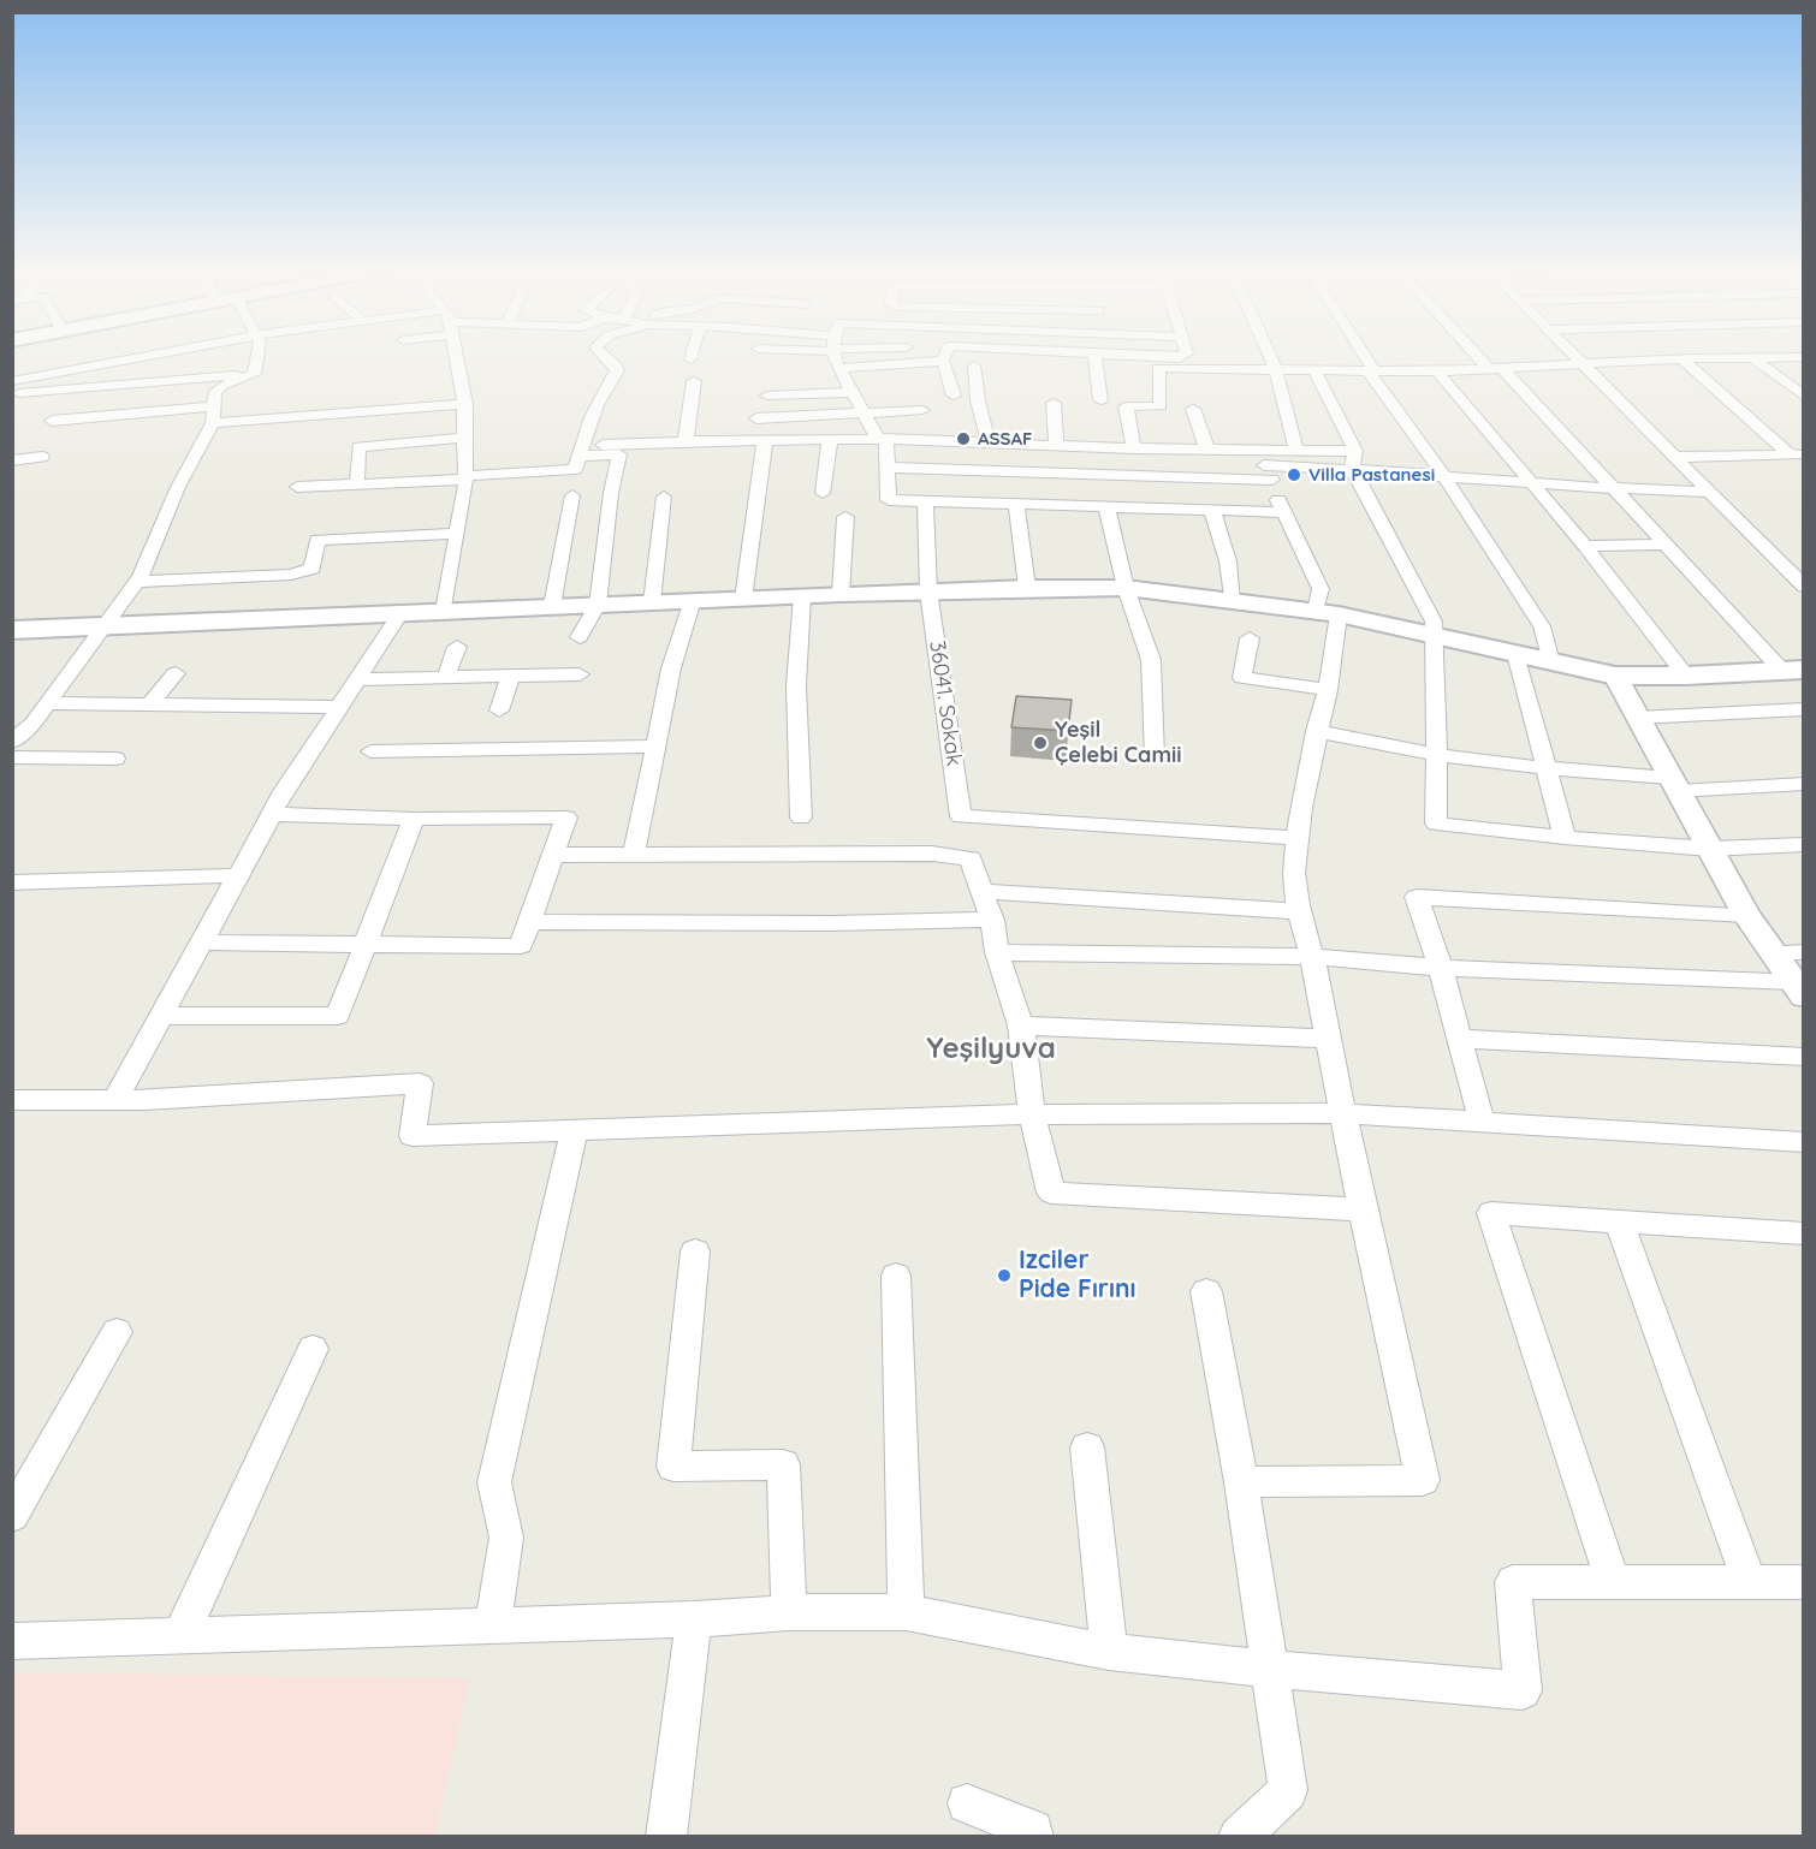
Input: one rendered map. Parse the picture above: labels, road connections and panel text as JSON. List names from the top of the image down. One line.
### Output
{"streets":{"street":["36041. Sokak"]},"districts":["Yeşilyuva"],"places":["ASSAF","Villa Pastanesi","Yeşil Çelebi Camii","Izciler Pide Fırını"]}
